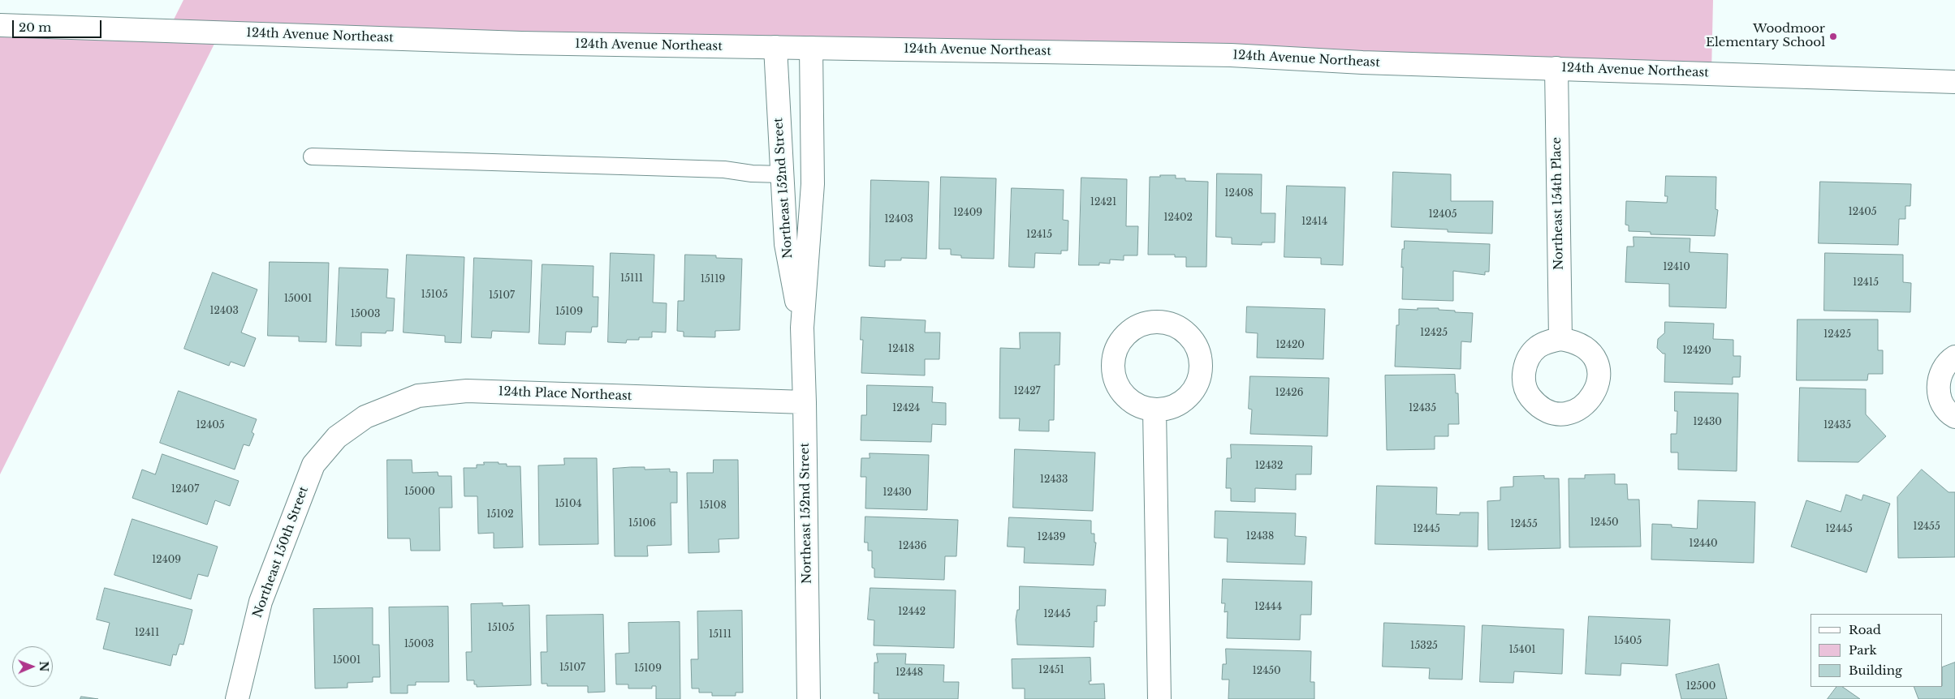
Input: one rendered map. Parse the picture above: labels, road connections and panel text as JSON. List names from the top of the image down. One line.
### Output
{"streets":{"street":["124th Avenue Northeast","Northeast 152nd Street","Northeast 154th Place","124th Place Northeast","Northeast 150th Street"]},"crossings":[["124th Avenue Northeast","Northeast 152nd Street"],["124th Avenue Northeast","Northeast 154th Place"],["Northeast 152nd Street","124th Place Northeast"],["124th Place Northeast","Northeast 150th Street"]],"places":["Woodmoor Elementary School"],"house_numbers":["12408","12421","12405","12409","12405","12402","12403","12414","12415","12410","15111","15119","12415","15105","15107","15001","12403","15109","15003","12425","12425","12420","12418","12420","12427","12426","12424","12435","12430","12405","12435","12432","12433","12407","15000","12430","15104","15108","15102","12450","15106","12455","12455","12445","12445","12438","12439","12440","12436","12409","12444","12442","12445","15105","12411","15111","15405","15003","15325","15401","15001","15107","15109","12451","12450","12448","12500"],"legend":["Road","Park","Building"],"scale_bar":"20 m","north":"right"}
